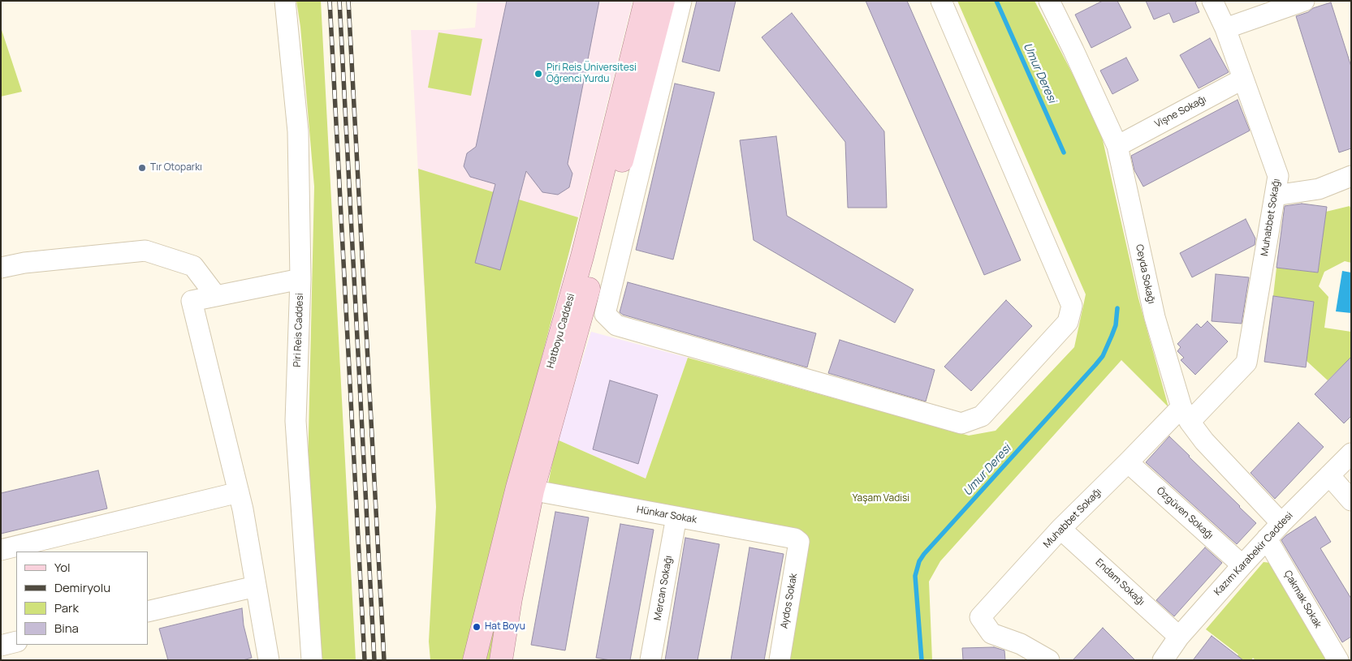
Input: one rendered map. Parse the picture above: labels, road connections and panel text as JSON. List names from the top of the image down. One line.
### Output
{"streets":{"main road":["Hatboyu Caddesi"],"street":["Vişne Sokağı","Muhabbet Sokağı","Ceyda Sokağı","Piri Reis Caddesi","Özgüven Sokağı","Hünkar Sokak","Kazım Karabekir Caddesi","Endam Sokağı","Mercan Sokağı","Çakmak Sokak","Aydos Sokak"]},"crossings":[["Vişne Sokağı","Muhabbet Sokağı"],["Vişne Sokağı","Ceyda Sokağı"],["Muhabbet Sokağı","Ceyda Sokağı"],["Muhabbet Sokağı","Özgüven Sokağı"],["Muhabbet Sokağı","Endam Sokağı"],["Ceyda Sokağı","Kazım Karabekir Caddesi"],["Hatboyu Caddesi","Hünkar Sokak"],["Özgüven Sokağı","Kazım Karabekir Caddesi"],["Hünkar Sokak","Mercan Sokağı"],["Hünkar Sokak","Aydos Sokak"],["Kazım Karabekir Caddesi","Endam Sokağı"],["Kazım Karabekir Caddesi","Çakmak Sokak"]],"water":["Umur Deresi"],"parks":["Yaşam Vadisi"],"places":["Piri Reis Üniversitesi Öğrenci Yurdu","Tır Otoparkı","Hat Boyu"],"legend":["Yol","Demiryolu","Park","Bina"]}
